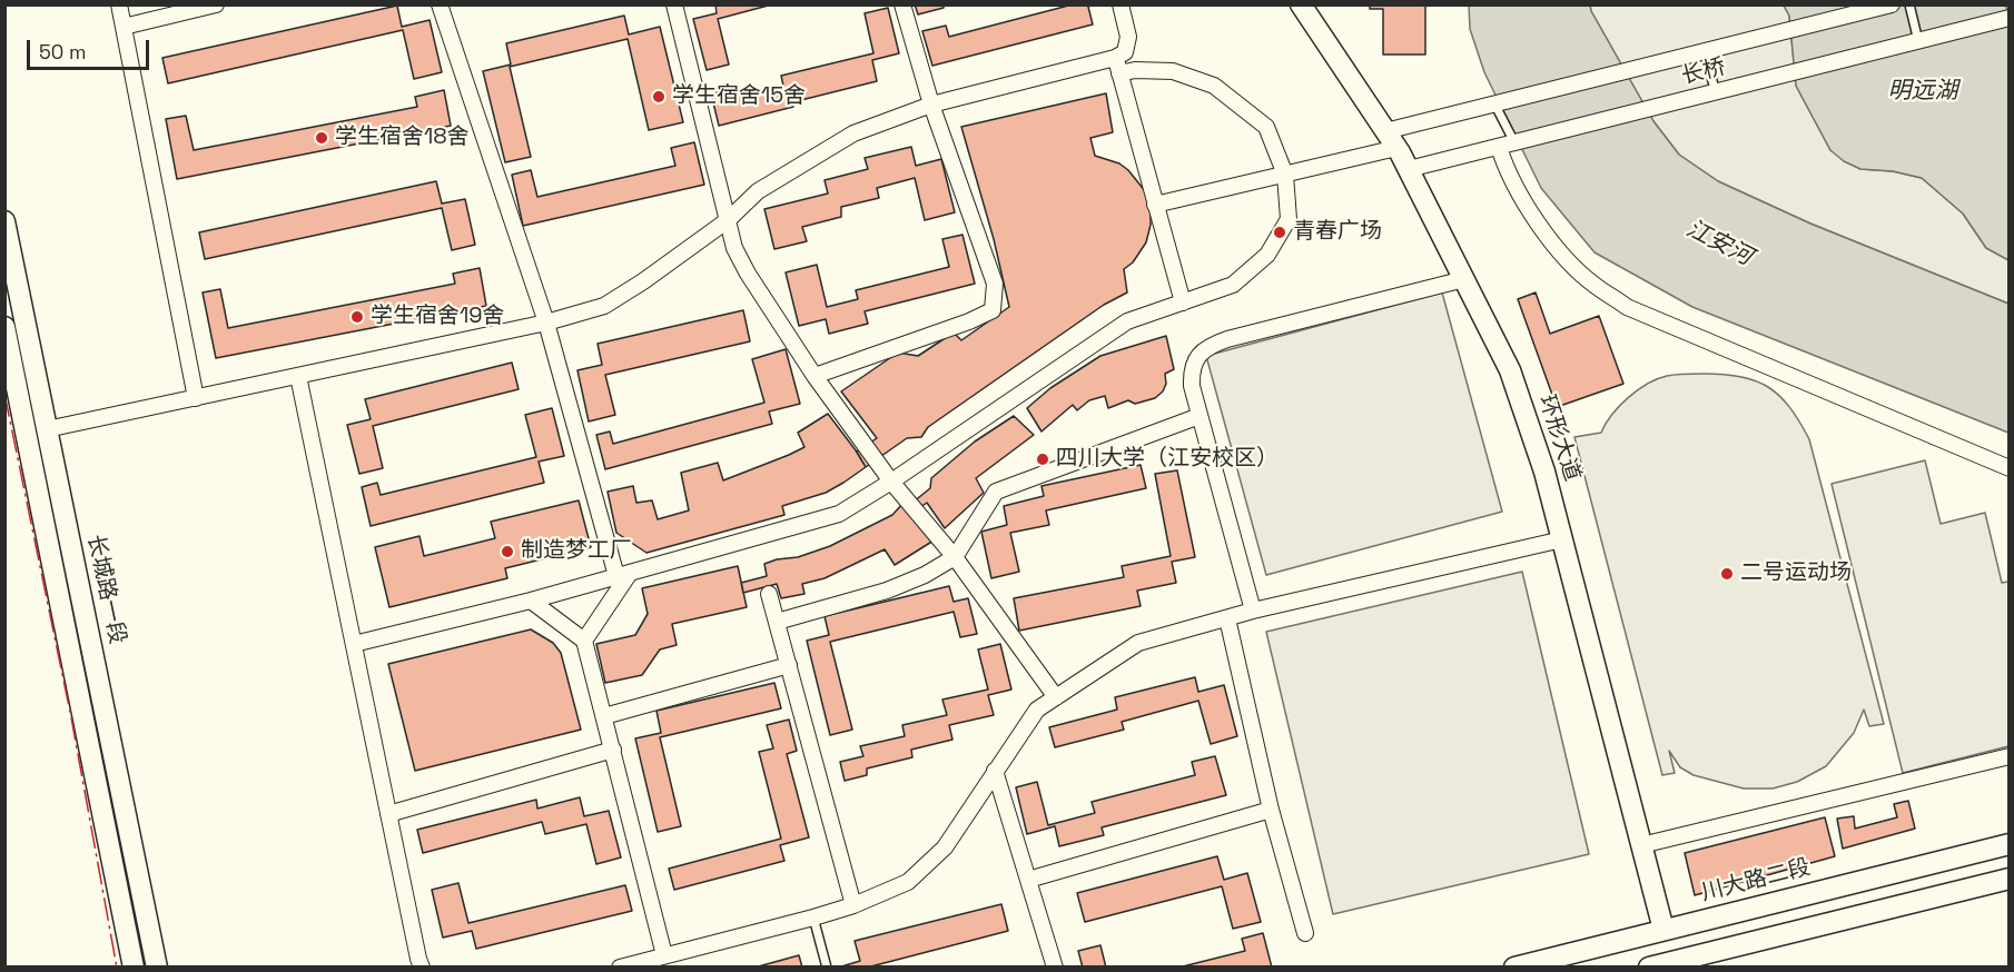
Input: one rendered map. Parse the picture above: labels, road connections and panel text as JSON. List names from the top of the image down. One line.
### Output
{"streets":{"main road":["环形大道","长城路一段","川大路二段"],"street":["长桥"]},"crossings":[["长桥","环形大道"],["环形大道","川大路二段"]],"water":["明远湖","江安河"],"places":["学生宿舍15舍","学生宿舍18舍","青春广场","学生宿舍19舍","四川大学（江安校区）","制造梦工厂","二号运动场"],"scale_bar":"50 m"}
